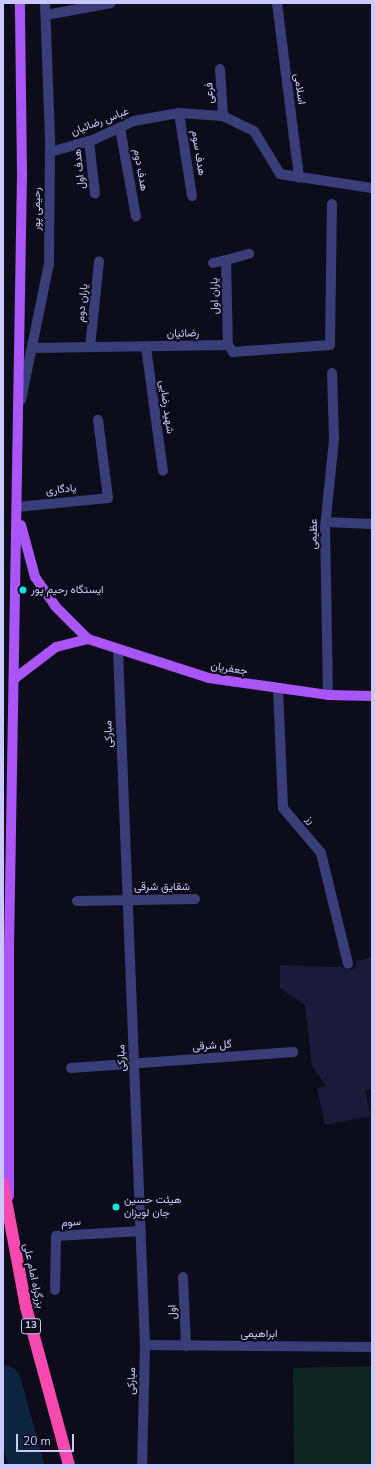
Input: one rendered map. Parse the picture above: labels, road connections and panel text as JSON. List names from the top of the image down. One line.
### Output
{"streets":{"highway":["بزرگراه امام علی","13"],"main road":["جعفریان"],"street":["اسلامی","فرعی","عباس رضائیان","هدف سوم","هدف اول","هدف دوم","رحیمی پور","یاران اول","یاران دوم","رضائیان","شهید رضایی","یادگاری","عظیمی","مبارکی","رز","شقایق شرقی","گل شرقی","سوم","اول","ابراهیمی"]},"crossings":[["اسلامی","عباس رضائیان"],["فرعی","عباس رضائیان"],["عباس رضائیان","هدف سوم"],["عباس رضائیان","هدف اول"],["عباس رضائیان","هدف دوم"],["عباس رضائیان","رحیمی پور"],["رحیمی پور","رضائیان"],["یاران اول","رضائیان"],["یاران دوم","رضائیان"],["رضائیان","شهید رضایی"],["یادگاری","جعفریان"],["عظیمی","جعفریان"],["جعفریان","مبارکی"],["جعفریان","رز"],["مبارکی","شقایق شرقی"],["مبارکی","گل شرقی"],["مبارکی","سوم"],["مبارکی","ابراهیمی"],["اول","ابراهیمی"]],"places":["ایستگاه رحیم پور","هیئت حسین جان لویزان"],"scale_bar":"20 m"}
